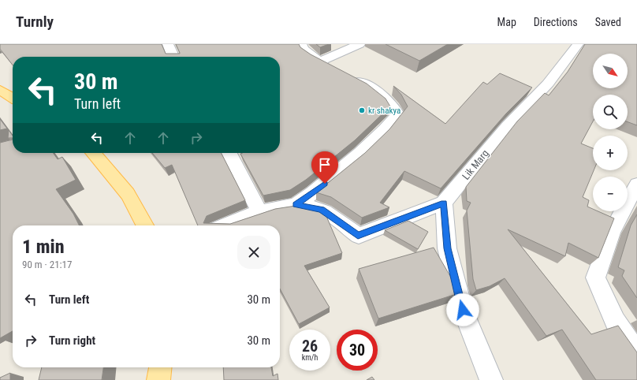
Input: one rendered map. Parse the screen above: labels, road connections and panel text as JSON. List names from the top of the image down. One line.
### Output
{"streets":{"street":["Lik Marg"]},"places":["kr shakya"],"north":"bottom right","page":{"header":"Turnly","nav":["Map","Directions","Saved"],"map_buttons":["+","−"],"turn":["30 m","Turn left"],"heading":["1 min","90 m · 21:17"],"list":[{"name":"Turn left","value":"30 m"},{"name":"Turn right","value":"30 m"}],"speed":"26 km/h","limit":"30"}}
